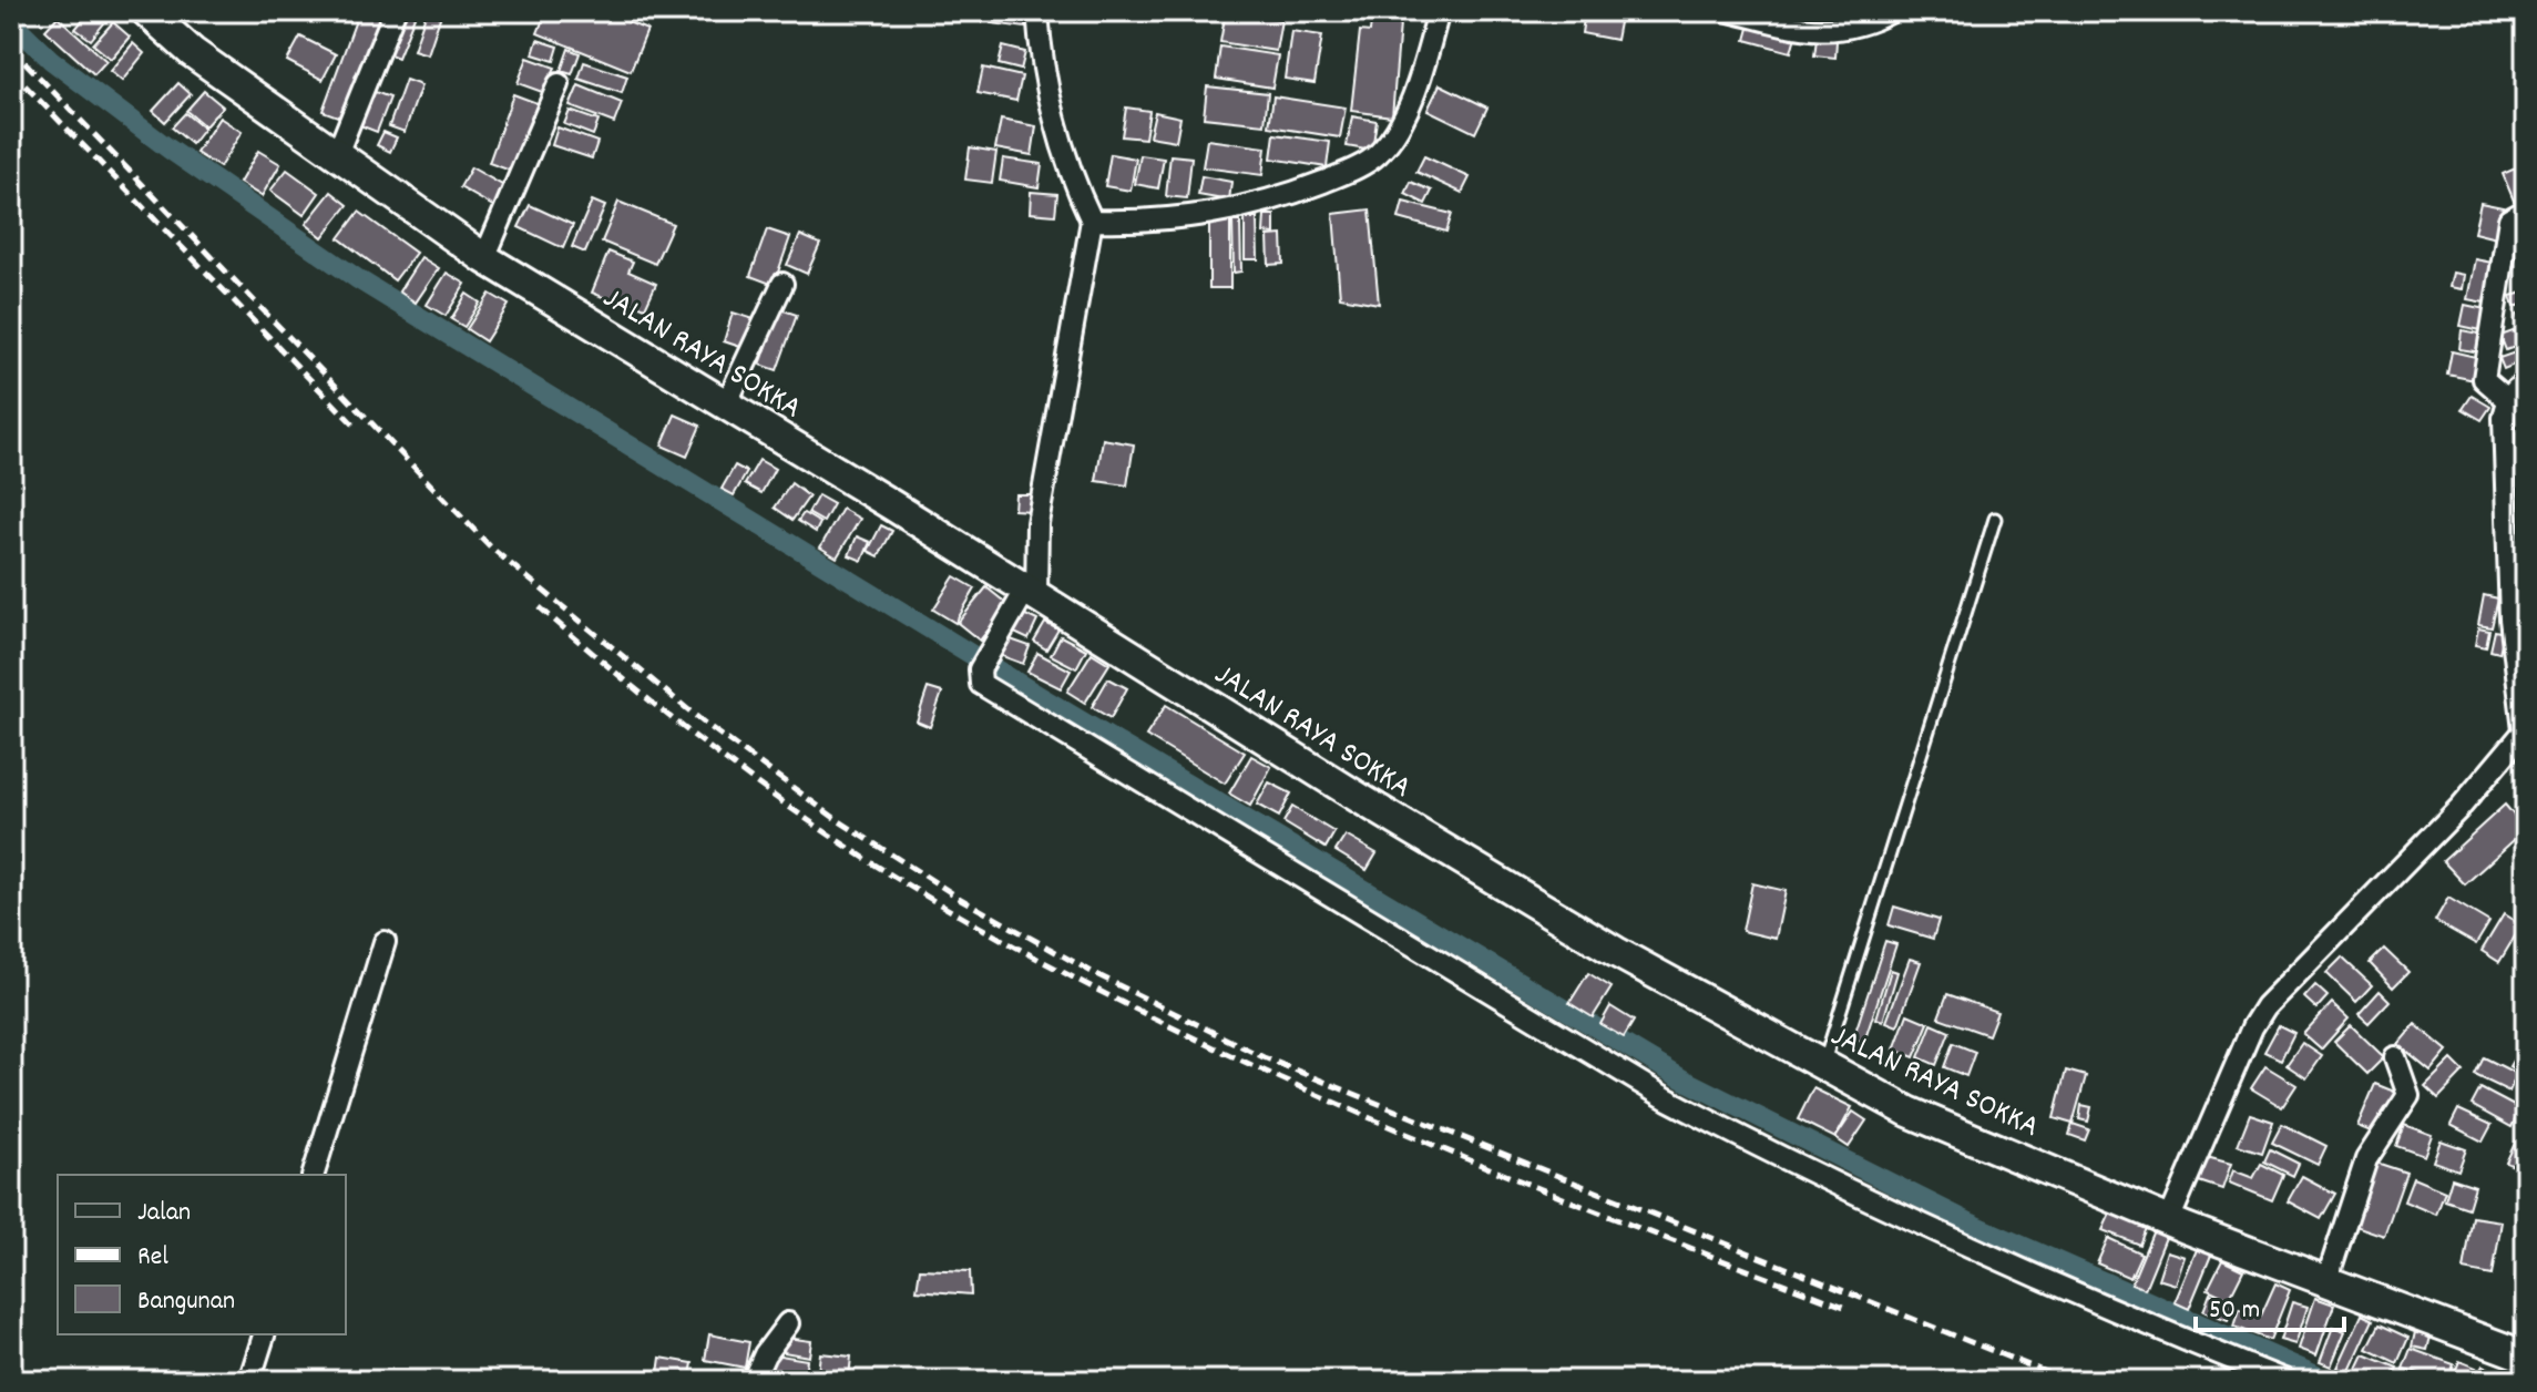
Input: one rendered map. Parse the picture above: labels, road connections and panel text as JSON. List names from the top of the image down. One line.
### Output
{"streets":{"main road":["JALAN RAYA SOKKA"]},"legend":["Jalan","Rel","Bangunan"],"scale_bar":"50 m"}
